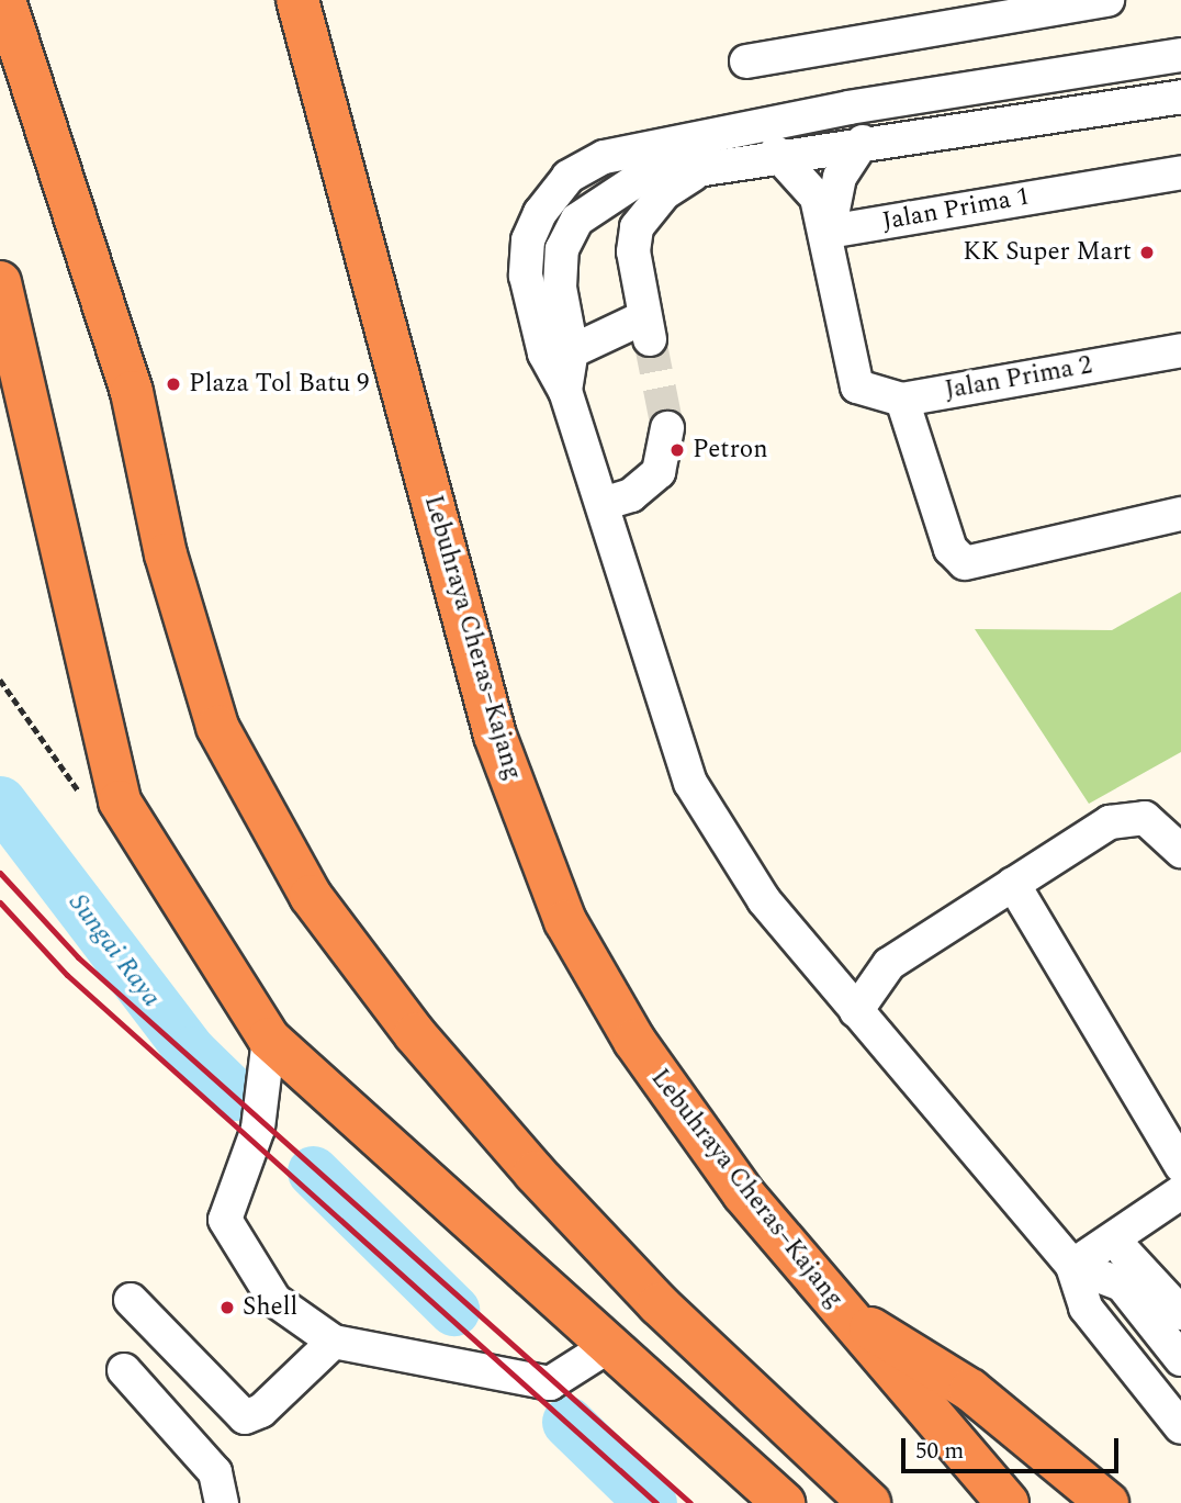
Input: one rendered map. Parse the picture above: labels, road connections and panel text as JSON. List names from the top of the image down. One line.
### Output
{"streets":{"highway":["Lebuhraya Cheras–Kajang"],"street":["Jalan Prima 1","Jalan Prima 2"]},"crossings":[["Jalan Prima 1","Jalan Prima 2"]],"water":["Sungai Raya"],"places":["KK Super Mart","Plaza Tol Batu 9","Petron","Shell"],"scale_bar":"50 m"}
